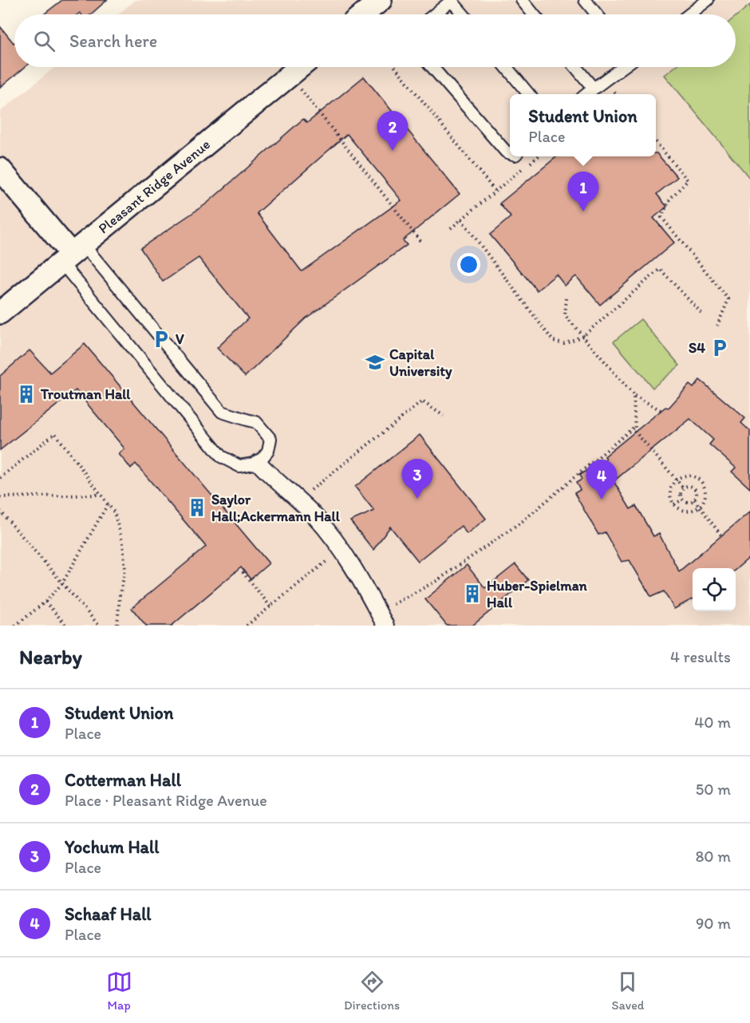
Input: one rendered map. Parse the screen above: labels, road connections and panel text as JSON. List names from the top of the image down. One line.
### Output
{"streets":{"street":["Pleasant Ridge Avenue"]},"places":{"parking":["V","S4"],"school or university":["Capital University"],"building":["Troutman Hall","Saylor Hall;Ackermann Hall","Huber-Spielman Hall"]},"page":{"search":"Search here","popup":["Student Union","Place"],"pins":["2","1","3","4"],"heading":["Nearby","4 results"],"list":[{"mark":"1","name":"Student Union","note":"Place","value":"40 m"},{"mark":"2","name":"Cotterman Hall","note":"Place · Pleasant Ridge Avenue","value":"50 m"},{"mark":"3","name":"Yochum Hall","note":"Place","value":"80 m"},{"mark":"4","name":"Schaaf Hall","note":"Place","value":"90 m"}],"nav":["Map","Directions","Saved"]}}
